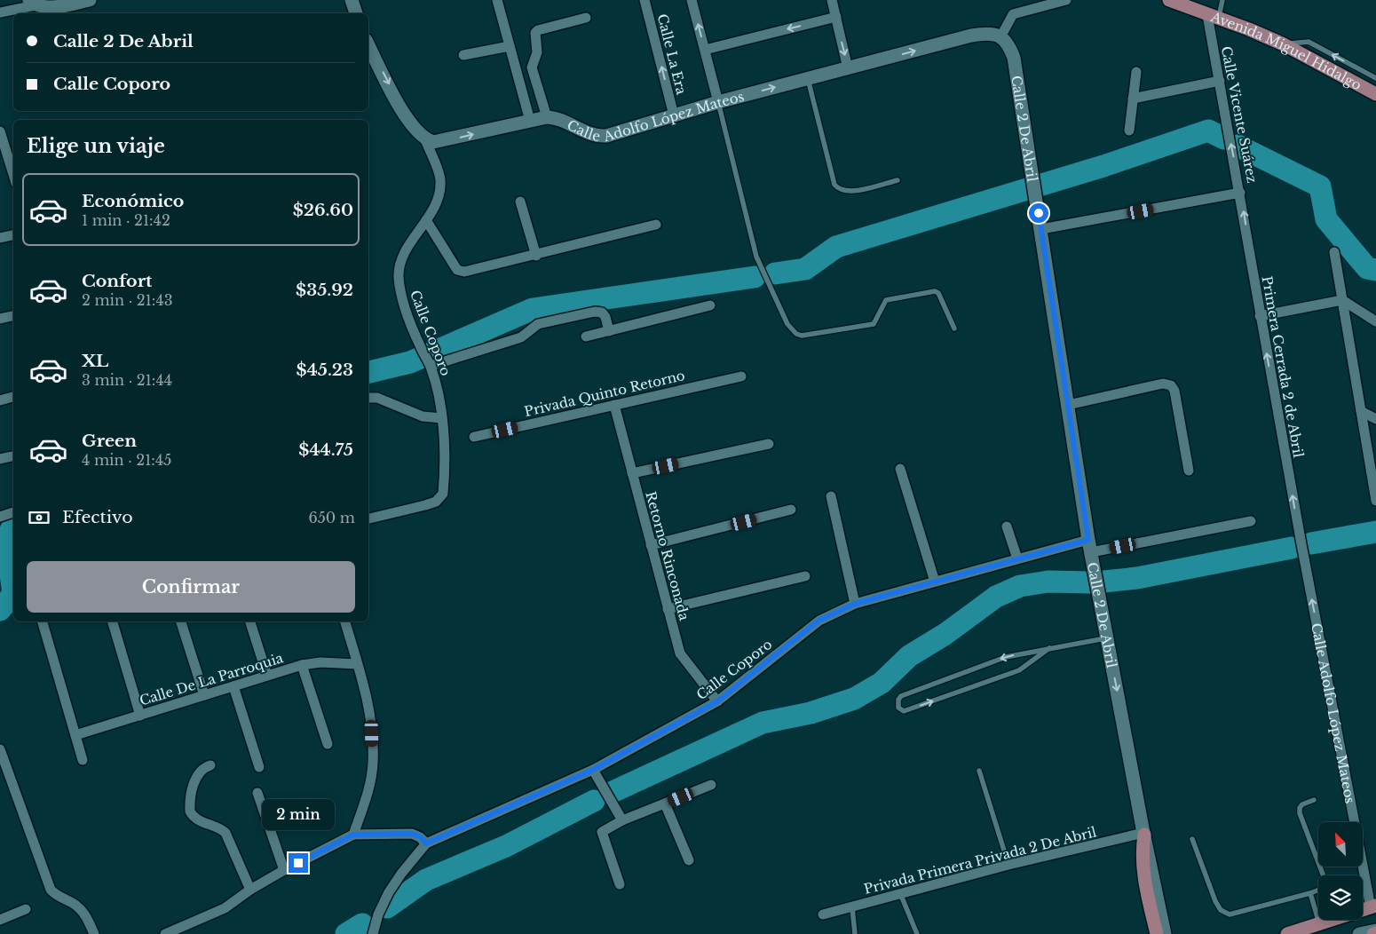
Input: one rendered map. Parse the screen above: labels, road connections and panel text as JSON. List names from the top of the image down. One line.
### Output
{"streets":{"main road":["Avenida Miguel Hidalgo","Calle Adolfo López Mateos","Calle 2 De Abril"],"street":["Calle La Era","Calle Vicente Suárez","Calle Coporo","Primera Cerrada 2 de Abril","Privada Quinto Retorno","Retorno Rinconada","Calle De La Parroquia","Privada Primera Privada 2 De Abril"]},"crossings":[["Avenida Miguel Hidalgo","Calle Vicente Suárez"],["Calle La Era","Calle Adolfo López Mateos"],["Calle Adolfo López Mateos","Calle 2 De Abril"],["Calle Adolfo López Mateos","Calle Coporo"],["Calle Adolfo López Mateos","Primera Cerrada 2 de Abril"],["Calle Vicente Suárez","Primera Cerrada 2 de Abril"],["Calle 2 De Abril","Calle Coporo"],["Calle 2 De Abril","Privada Primera Privada 2 De Abril"],["Calle Coporo","Retorno Rinconada"],["Privada Quinto Retorno","Retorno Rinconada"]],"one_way":["Calle Vicente Suárez"],"north":"top left","page":{"banner":["Calle 2 De Abril","Calle Coporo"],"heading":"Elige un viaje","list":[{"name":"Económico","note":"1 min · 21:42","value":"$26.60"},{"name":"Confort","note":"2 min · 21:43","value":"$35.92"},{"name":"XL","note":"3 min · 21:44","value":"$45.23"},{"name":"Green","note":"4 min · 21:45","value":"$44.75"}],"pay":["Efectivo","650 m"],"buttons":"Confirmar","bubble":"2 min"}}
